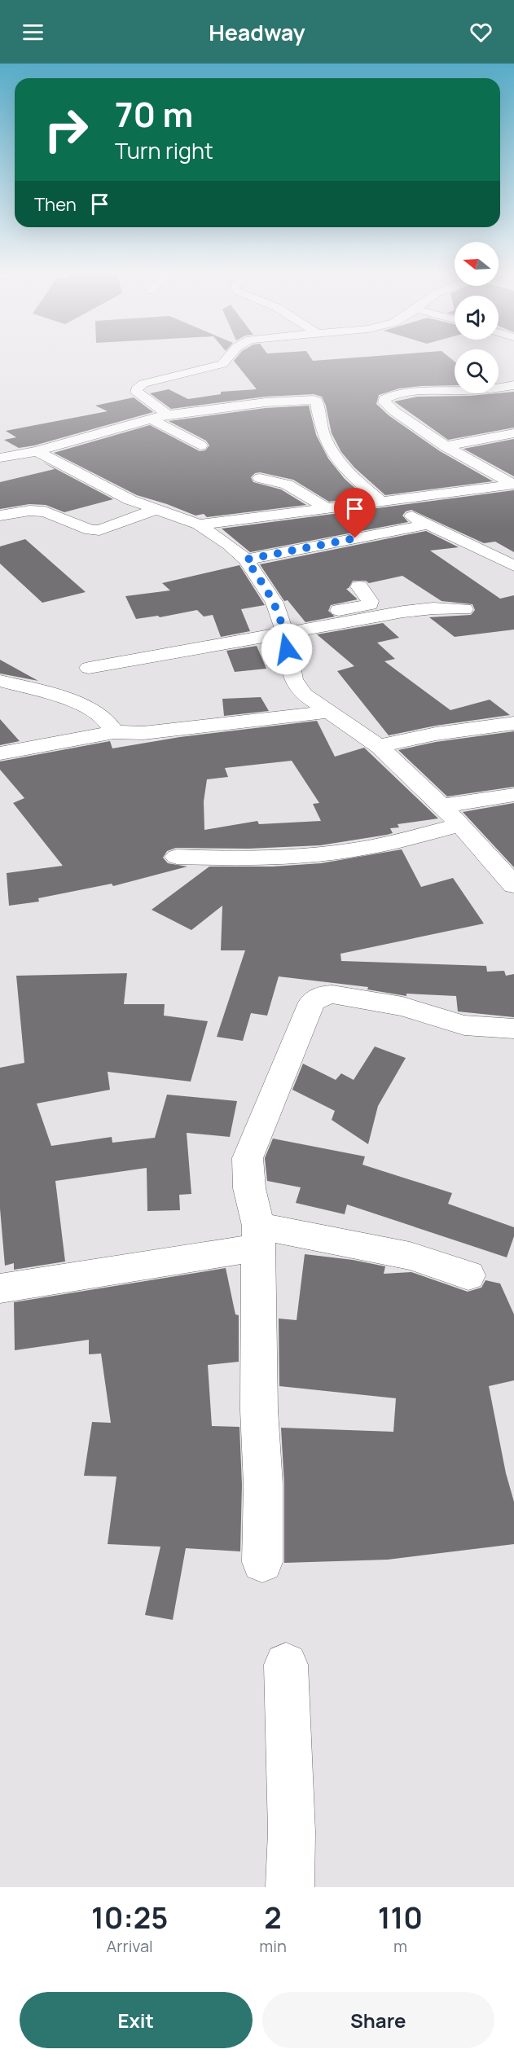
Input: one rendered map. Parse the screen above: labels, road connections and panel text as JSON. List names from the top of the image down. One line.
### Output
{"north":"left","page":{"header":"Headway","turn":["70 m","Turn right"],"then":"Then","eta":["10:25","Arrival","2","min","110","m"],"buttons":["Exit","Share"]}}
